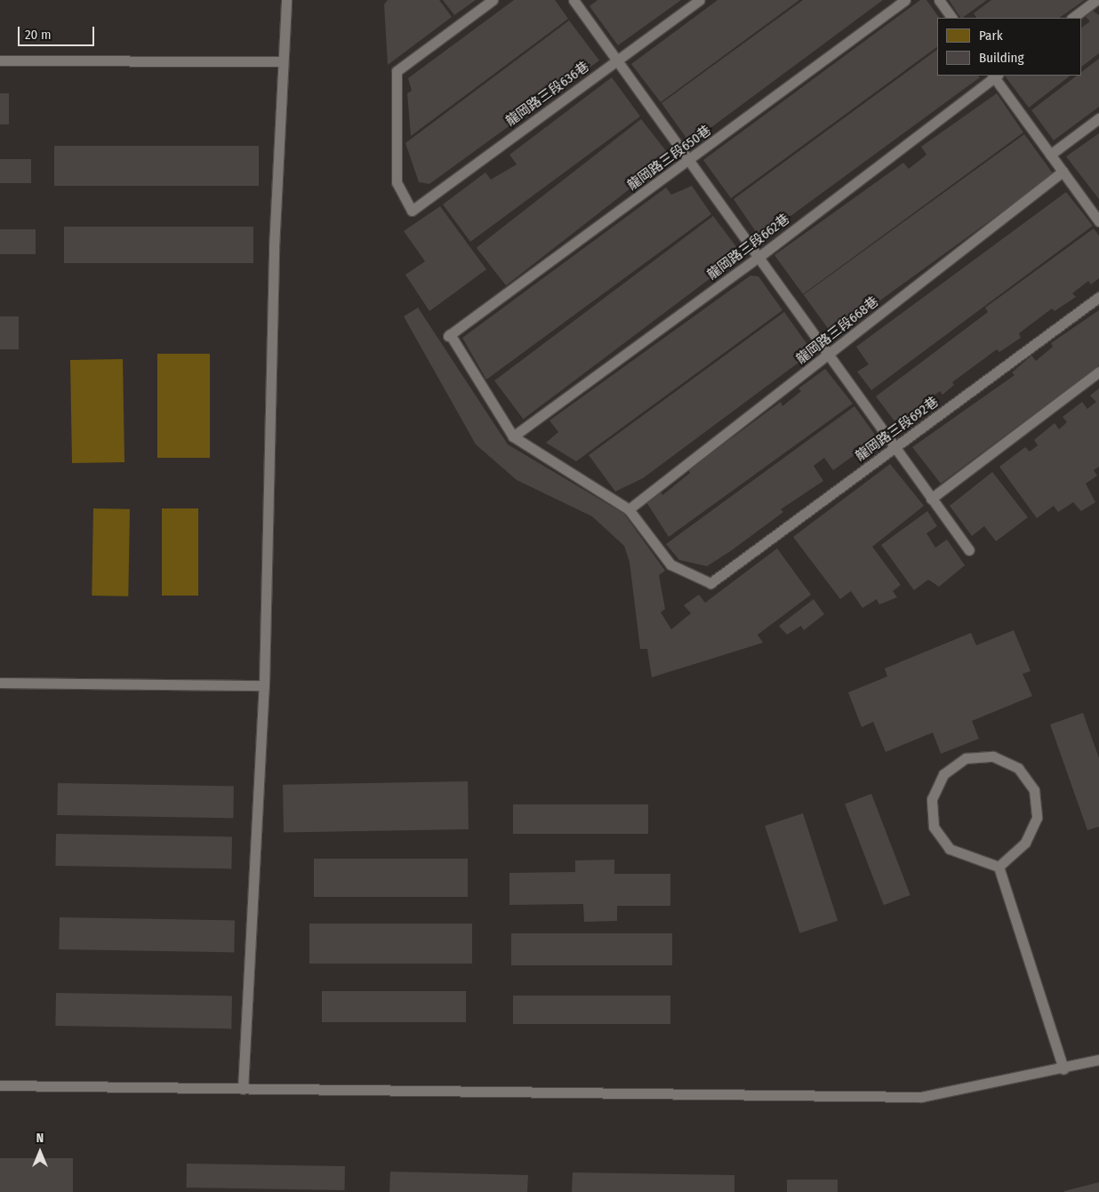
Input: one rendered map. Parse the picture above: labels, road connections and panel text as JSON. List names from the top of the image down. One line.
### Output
{"streets":{"lane":["龍岡路三段636巷","龍岡路三段650巷","龍岡路三段662巷","龍岡路三段668巷","龍岡路三段692巷"]},"crossings":[["龍岡路三段650巷","龍岡路三段662巷"],["龍岡路三段668巷","龍岡路三段692巷"]],"legend":["Park","Building"],"scale_bar":"20 m","north":"top"}
